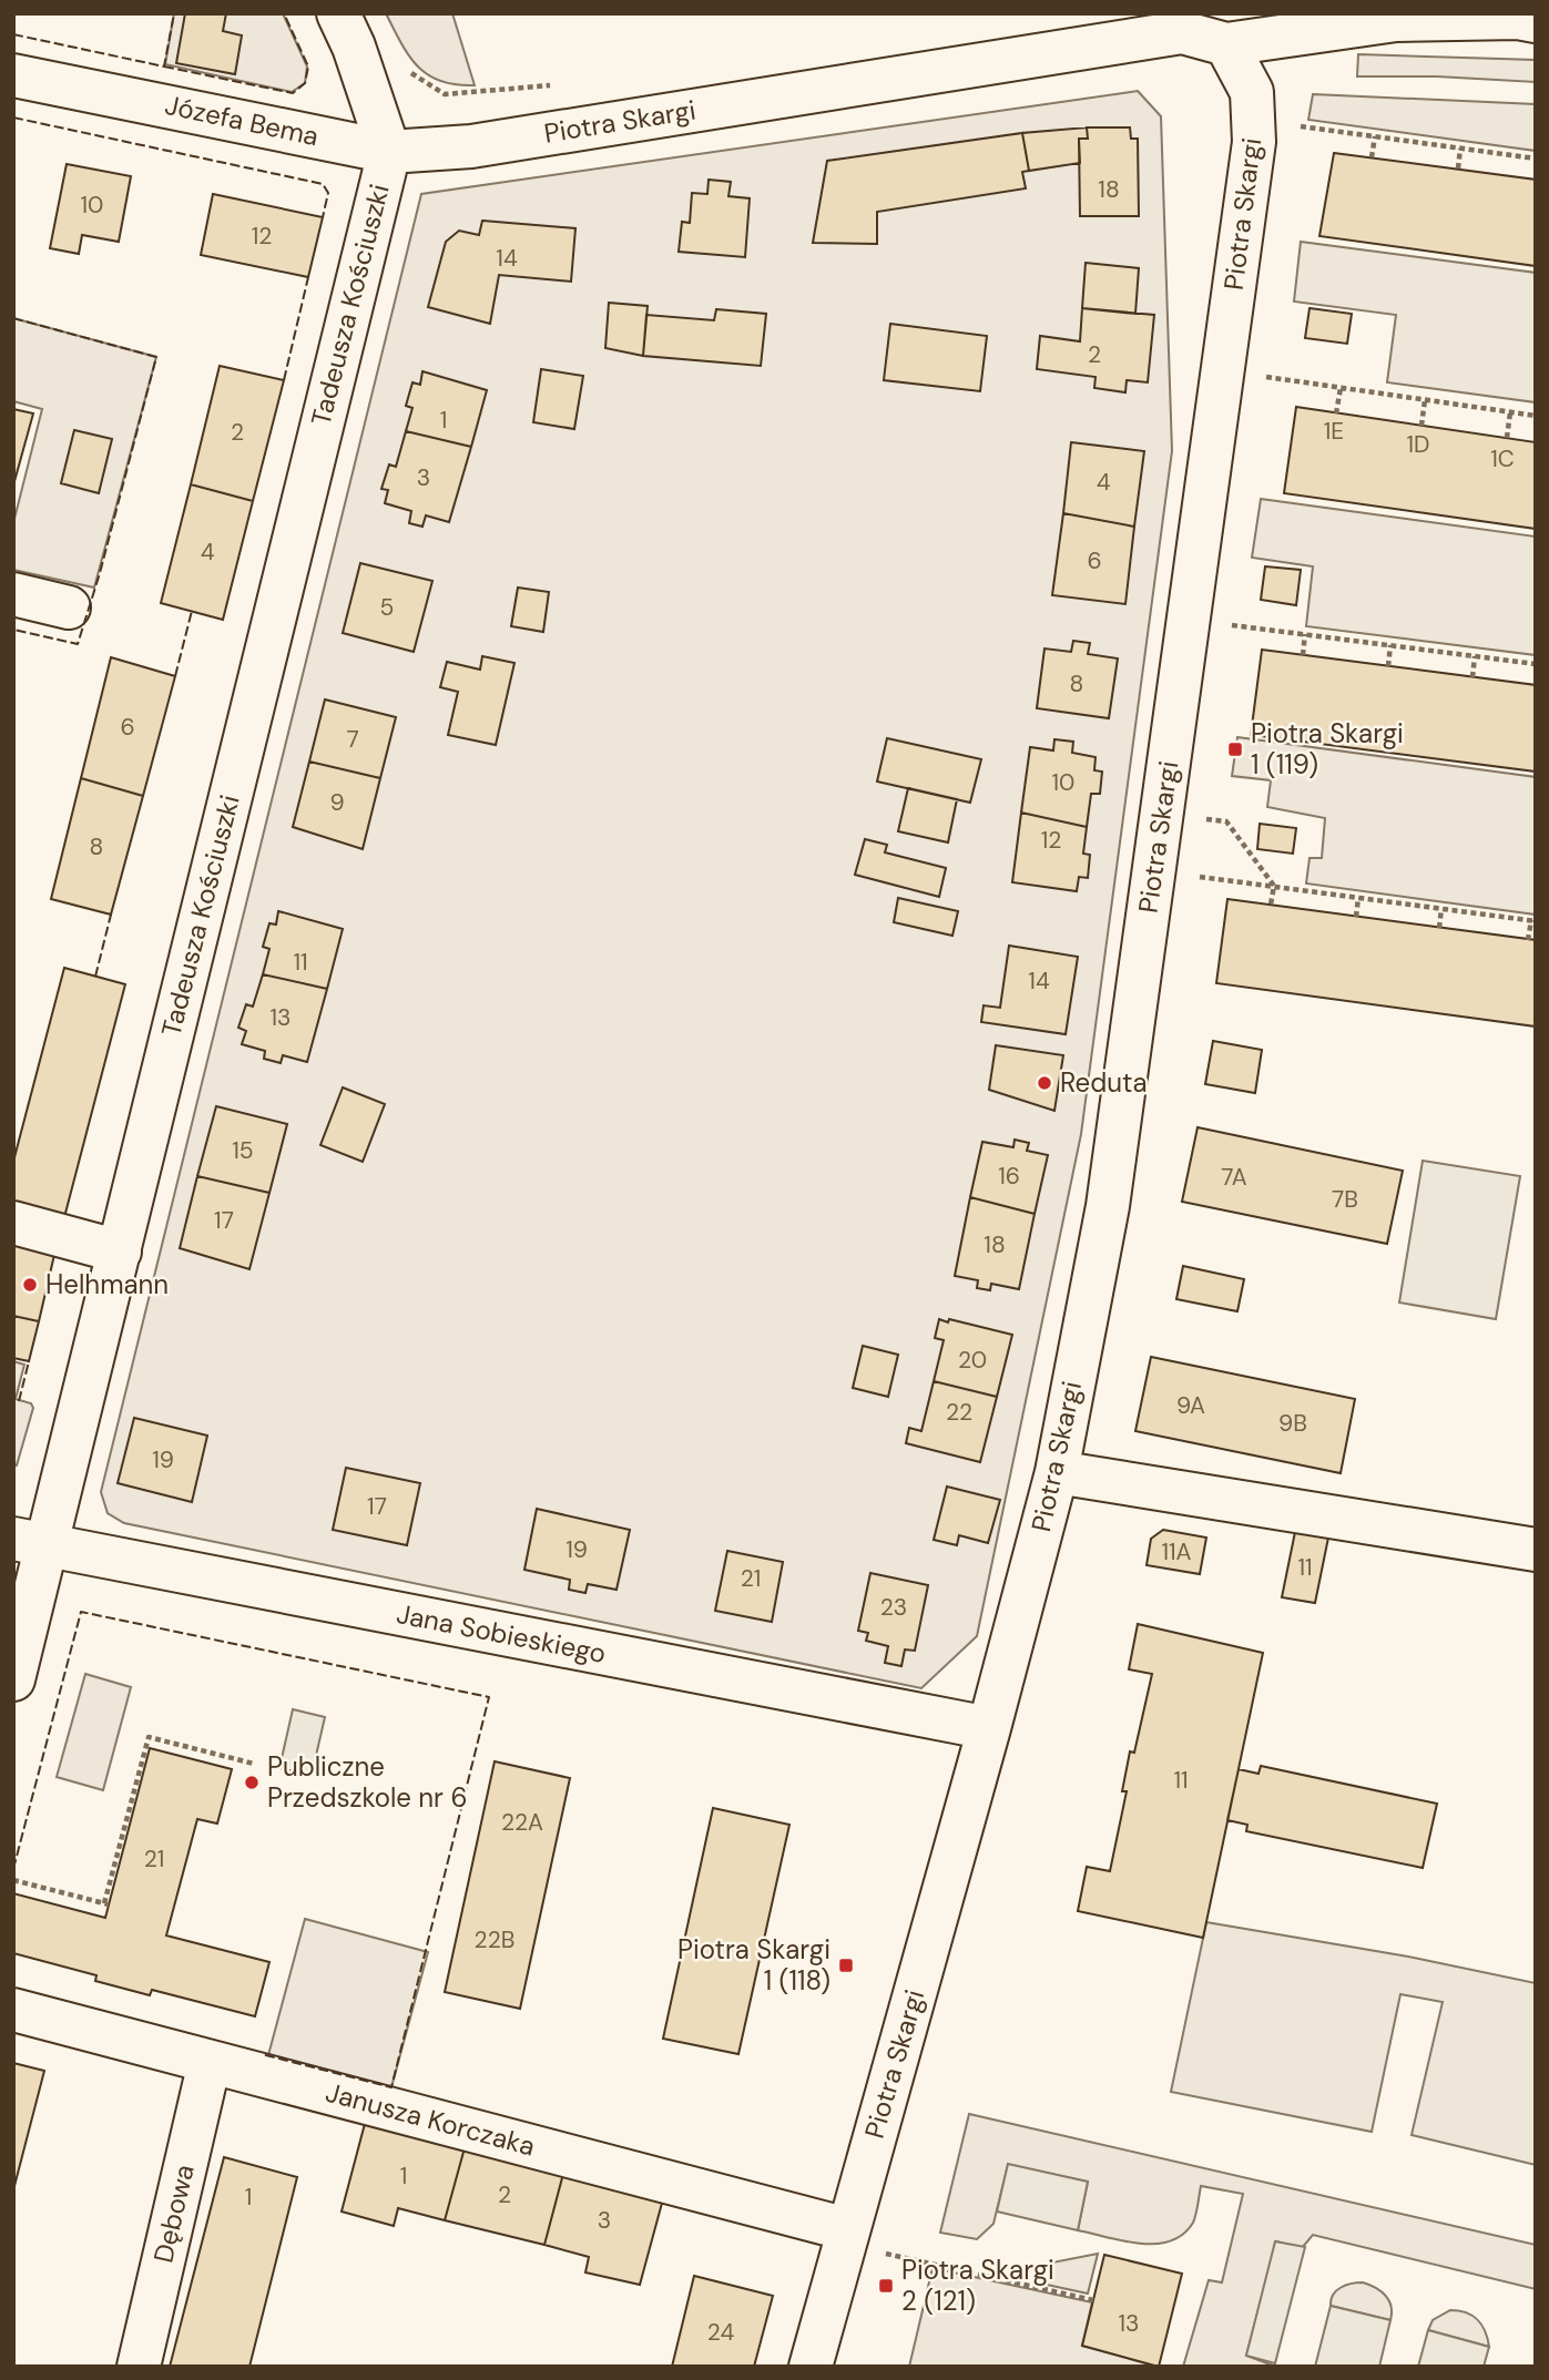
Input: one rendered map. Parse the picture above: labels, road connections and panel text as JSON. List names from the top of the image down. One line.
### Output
{"streets":{"street":["Józefa Bema","Piotra Skargi","Tadeusza Kościuszki","Jana Sobieskiego","Janusza Korczaka","Dębowa"]},"crossings":[["Józefa Bema","Piotra Skargi"],["Józefa Bema","Tadeusza Kościuszki"],["Piotra Skargi","Jana Sobieskiego"],["Piotra Skargi","Janusza Korczaka"],["Tadeusza Kościuszki","Jana Sobieskiego"],["Janusza Korczaka","Dębowa"]],"places":{"transit":["Piotra Skargi 1 (119)","Piotra Skargi 1 (118)","Piotra Skargi 2 (121)"],"other":["Reduta","Helhmann","Publiczne Przedszkole nr 6"]},"house_numbers":["18","10","12","14","2","1","1E","2","1D","1C","3","4","4","6","5","8","6","7","10","9","12","8","11","14","13","15","16","7A","7B","17","18","20","9A","22","9B","19","17","19","11A","11","21","23","11","22A","21","22B","1","2","1","3","13","24"]}
